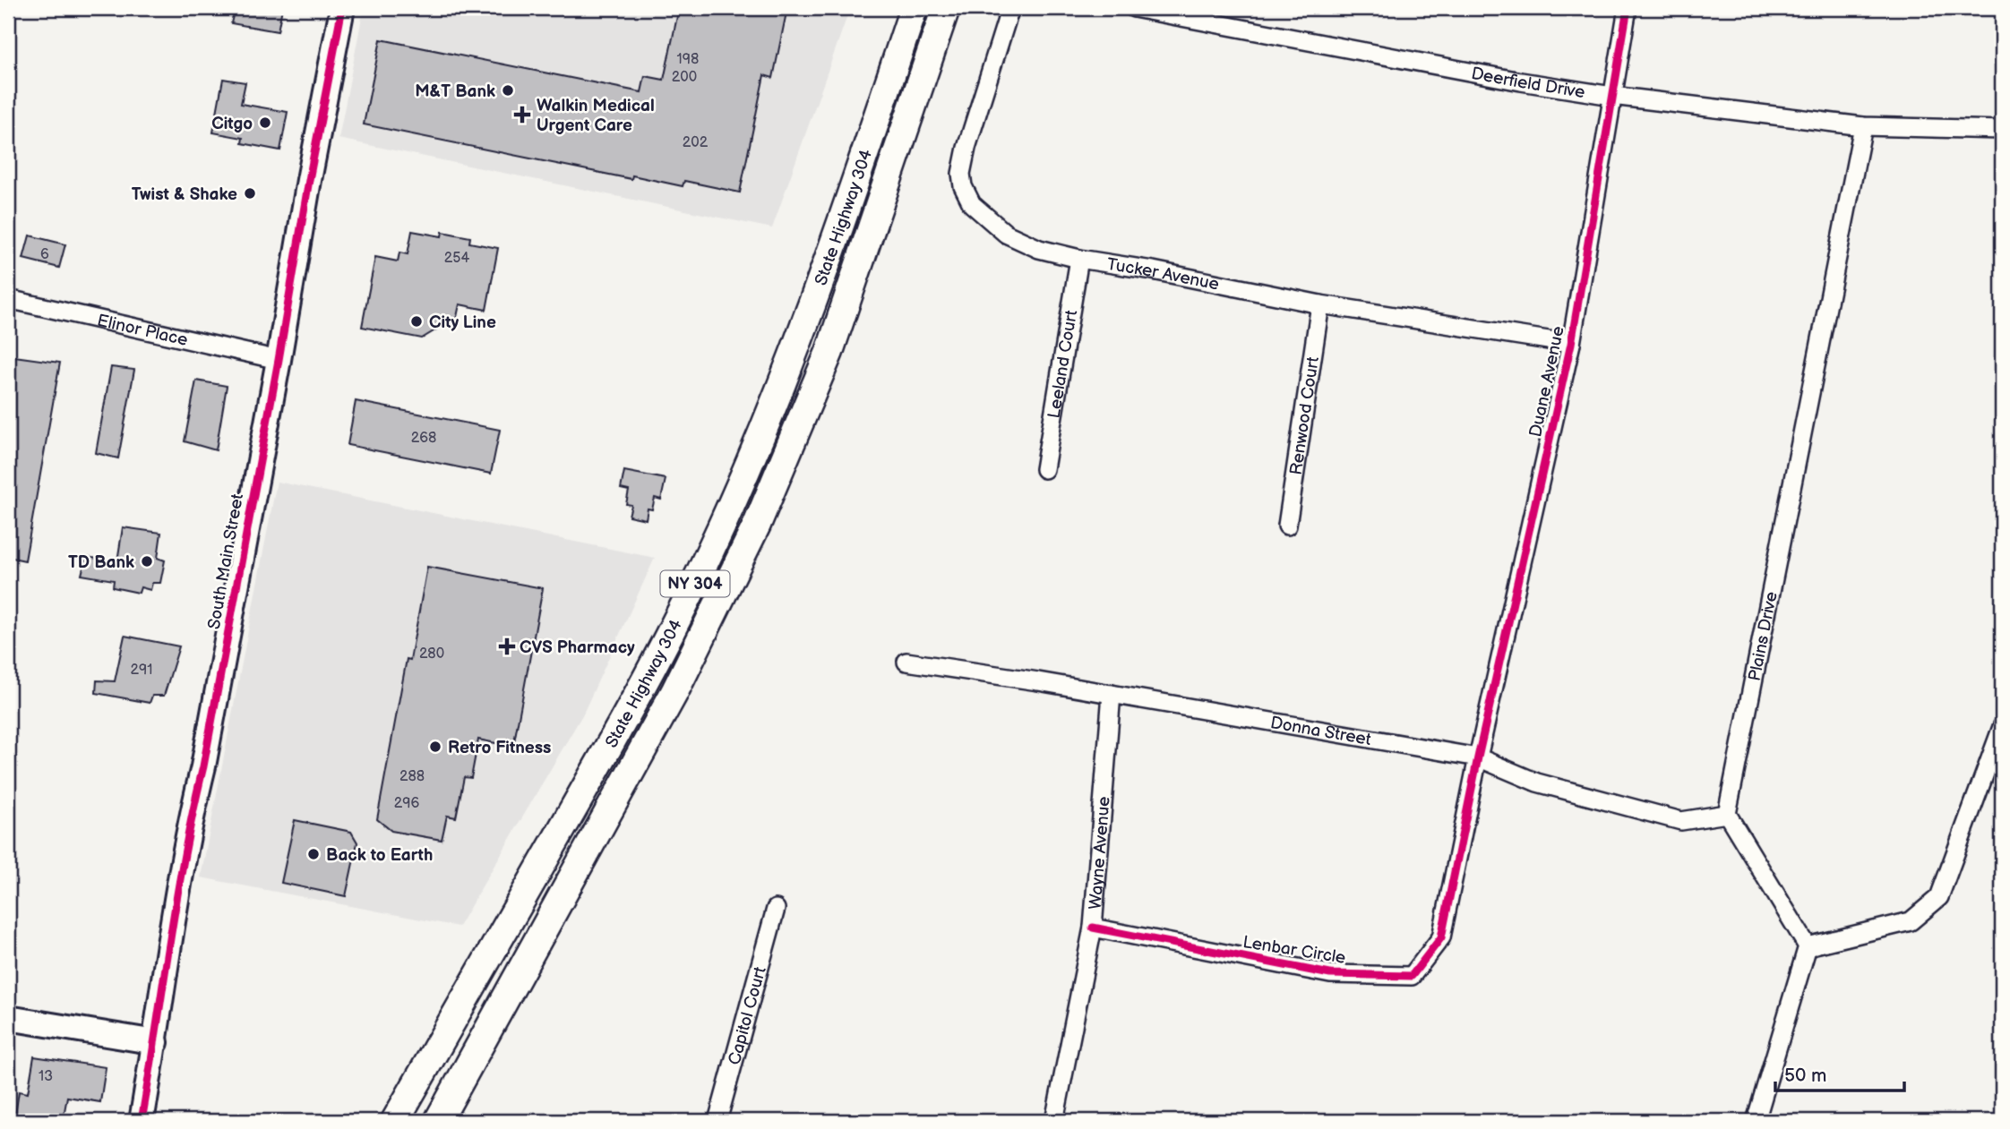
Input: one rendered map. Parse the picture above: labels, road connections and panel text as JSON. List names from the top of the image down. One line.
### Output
{"streets":{"main road":["State Highway 304","NY 304"],"street":["Deerfield Drive","Tucker Avenue","Elinor Place","Leeland Court","Duane Avenue","Renwood Court","South Main Street","Plains Drive","Donna Street","Wayne Avenue","Lenbar Circle","Capitol Court"]},"crossings":[["Deerfield Drive","Duane Avenue"],["Deerfield Drive","Plains Drive"],["Tucker Avenue","Leeland Court"],["Tucker Avenue","Duane Avenue"],["Tucker Avenue","Renwood Court"],["Elinor Place","South Main Street"],["Duane Avenue","Donna Street"],["Duane Avenue","Lenbar Circle"],["Plains Drive","Donna Street"],["Donna Street","Wayne Avenue"],["Donna Street","Lenbar Circle"],["Wayne Avenue","Lenbar Circle"]],"places":{"other":["M&T Bank","Citgo","Twist & Shake","City Line","TD Bank","Retro Fitness","Back to Earth"],"health":["Walkin Medical Urgent Care","CVS Pharmacy"]},"house_numbers":["198","200","202","6","254","268","280","291","288","296","13"],"scale_bar":"50 m"}
